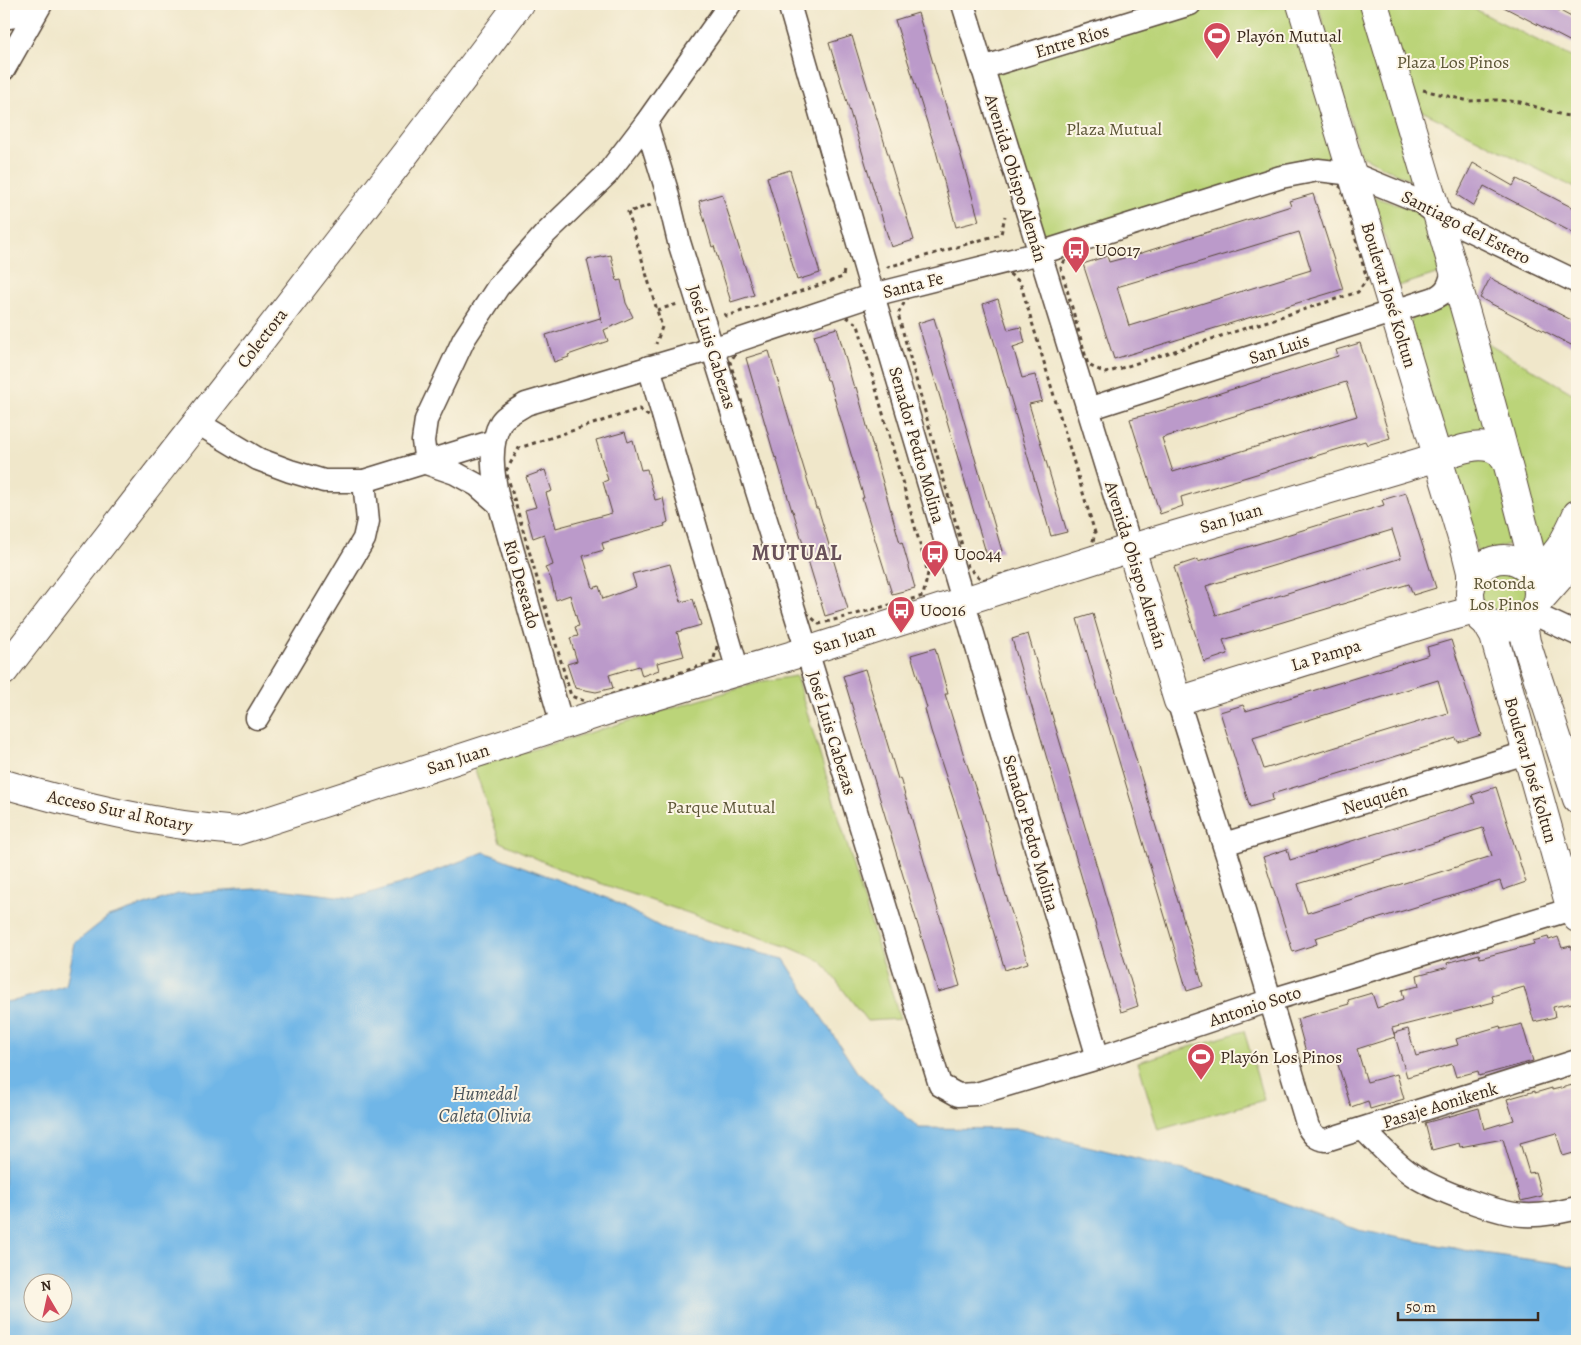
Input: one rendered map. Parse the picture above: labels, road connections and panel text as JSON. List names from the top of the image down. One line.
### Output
{"streets":{"street":["Entre Ríos","Avenida Obispo Alemán","Santiago del Estero","Santa Fe","Boulevar José Koltun","Colectora","José Luis Cabezas","San Luis","Senador Pedro Molina","San Juan","Río Deseado","La Pampa","Neuquén","Acceso Sur al Rotary","Antonio Soto","Pasaje Aonikenk"]},"crossings":[["Entre Ríos","Avenida Obispo Alemán"],["Avenida Obispo Alemán","Santa Fe"],["Avenida Obispo Alemán","San Luis"],["Avenida Obispo Alemán","San Juan"],["Avenida Obispo Alemán","La Pampa"],["Avenida Obispo Alemán","Neuquén"],["Avenida Obispo Alemán","Antonio Soto"],["Avenida Obispo Alemán","Pasaje Aonikenk"],["Santiago del Estero","Santa Fe"],["Santiago del Estero","Boulevar José Koltun"],["Santa Fe","Boulevar José Koltun"],["Santa Fe","José Luis Cabezas"],["Santa Fe","Senador Pedro Molina"],["Santa Fe","Río Deseado"],["Boulevar José Koltun","San Luis"],["Boulevar José Koltun","San Juan"],["Boulevar José Koltun","La Pampa"],["Boulevar José Koltun","Neuquén"],["Boulevar José Koltun","Antonio Soto"],["José Luis Cabezas","San Juan"],["José Luis Cabezas","Antonio Soto"],["Senador Pedro Molina","San Juan"],["Senador Pedro Molina","Antonio Soto"],["San Juan","Río Deseado"],["San Juan","Acceso Sur al Rotary"]],"districts":["MUTUAL"],"water":["Humedal Caleta Olivia"],"parks":["Plaza Los Pinos","Plaza Mutual","Rotonda Los Pinos","Parque Mutual"],"places":{"sports":["Playón Mutual","Playón Los Pinos"],"bus stop":["U0017","U0044","U0016"]},"scale_bar":"50 m","north":"top"}
